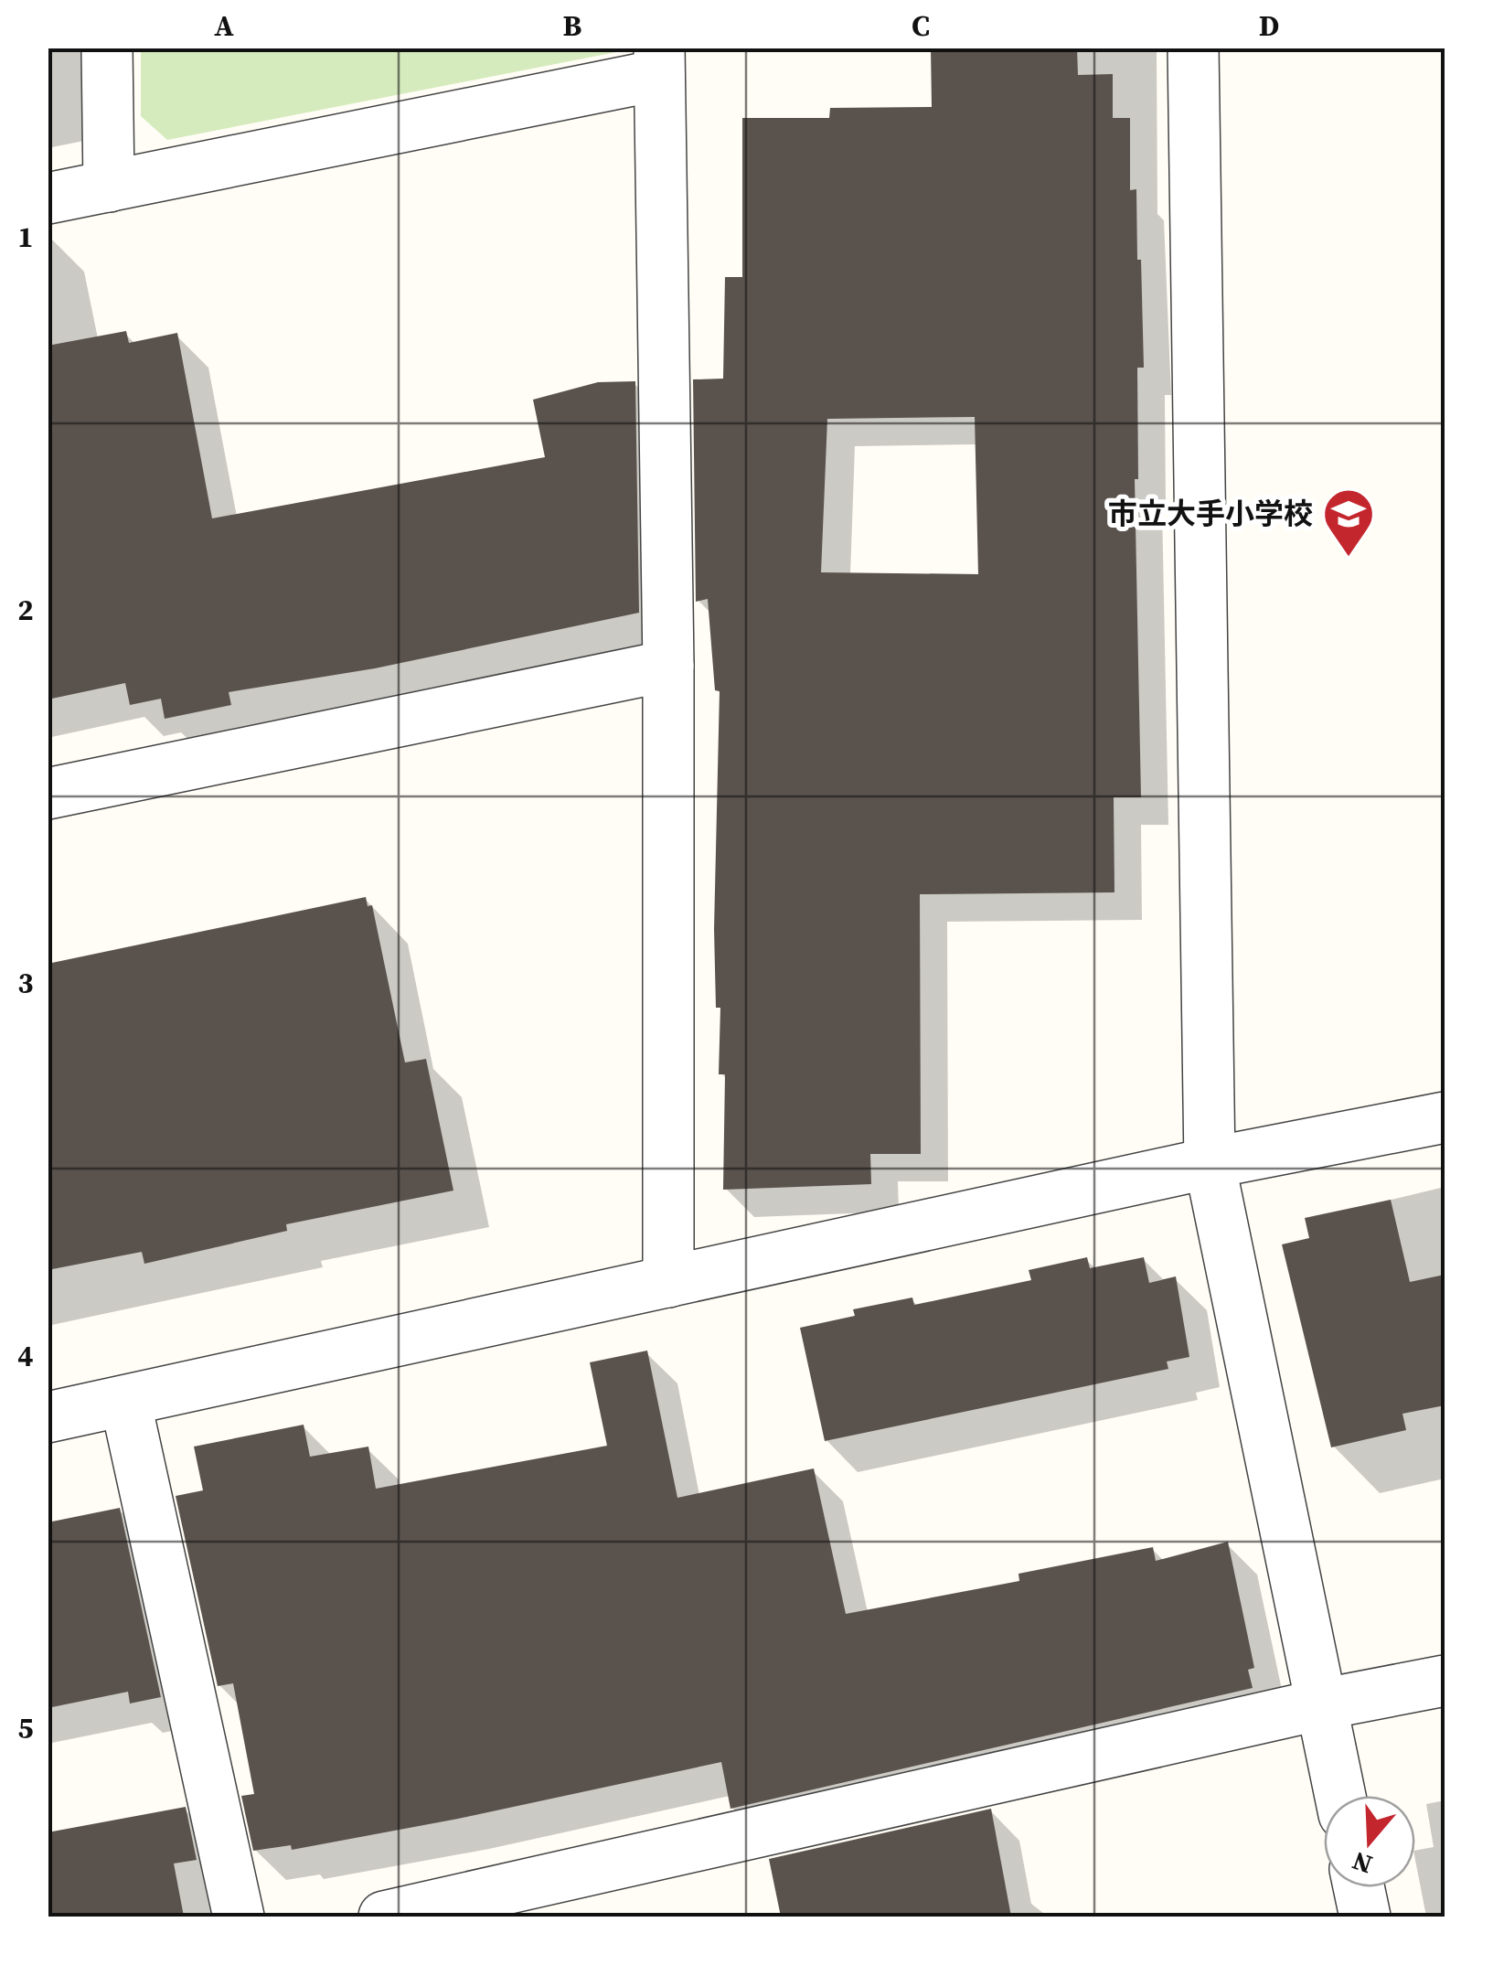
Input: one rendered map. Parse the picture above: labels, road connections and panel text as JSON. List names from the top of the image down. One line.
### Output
{"places":{"school or university":["市立大手小学校"]},"north":"bottom","grid":{"columns":["A","B","C","D"],"rows":["1","2","3","4","5"]}}
